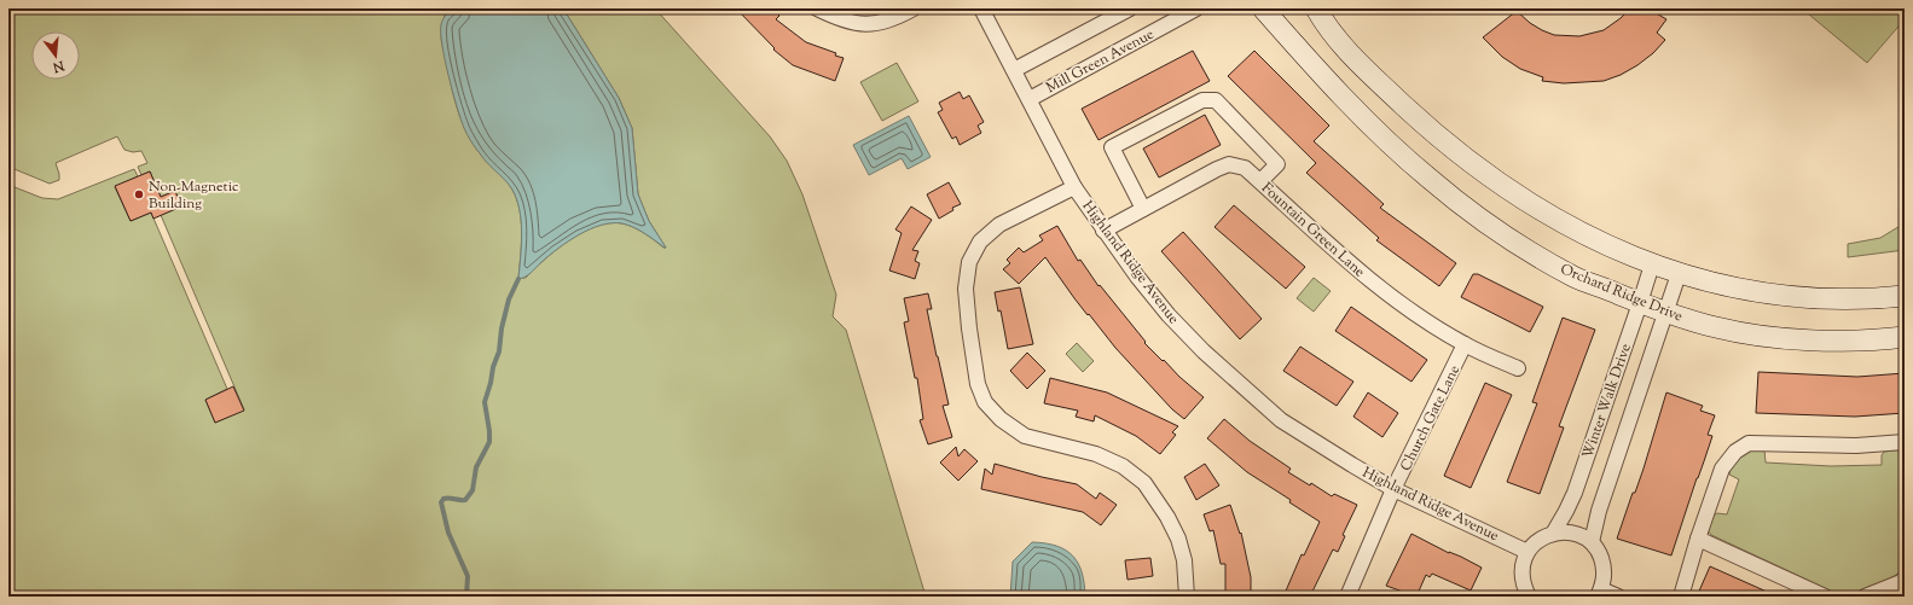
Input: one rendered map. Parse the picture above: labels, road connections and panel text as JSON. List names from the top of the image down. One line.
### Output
{"streets":{"street":["Mill Green Avenue","Fountain Green Lane","Highland Ridge Avenue","Orchard Ridge Drive","Winter Walk Drive","Church Gate Lane"]},"crossings":[["Mill Green Avenue","Highland Ridge Avenue"],["Fountain Green Lane","Highland Ridge Avenue"],["Fountain Green Lane","Church Gate Lane"],["Highland Ridge Avenue","Church Gate Lane"],["Orchard Ridge Drive","Winter Walk Drive"]],"places":["Non-Magnetic Building"],"north":"bottom"}
